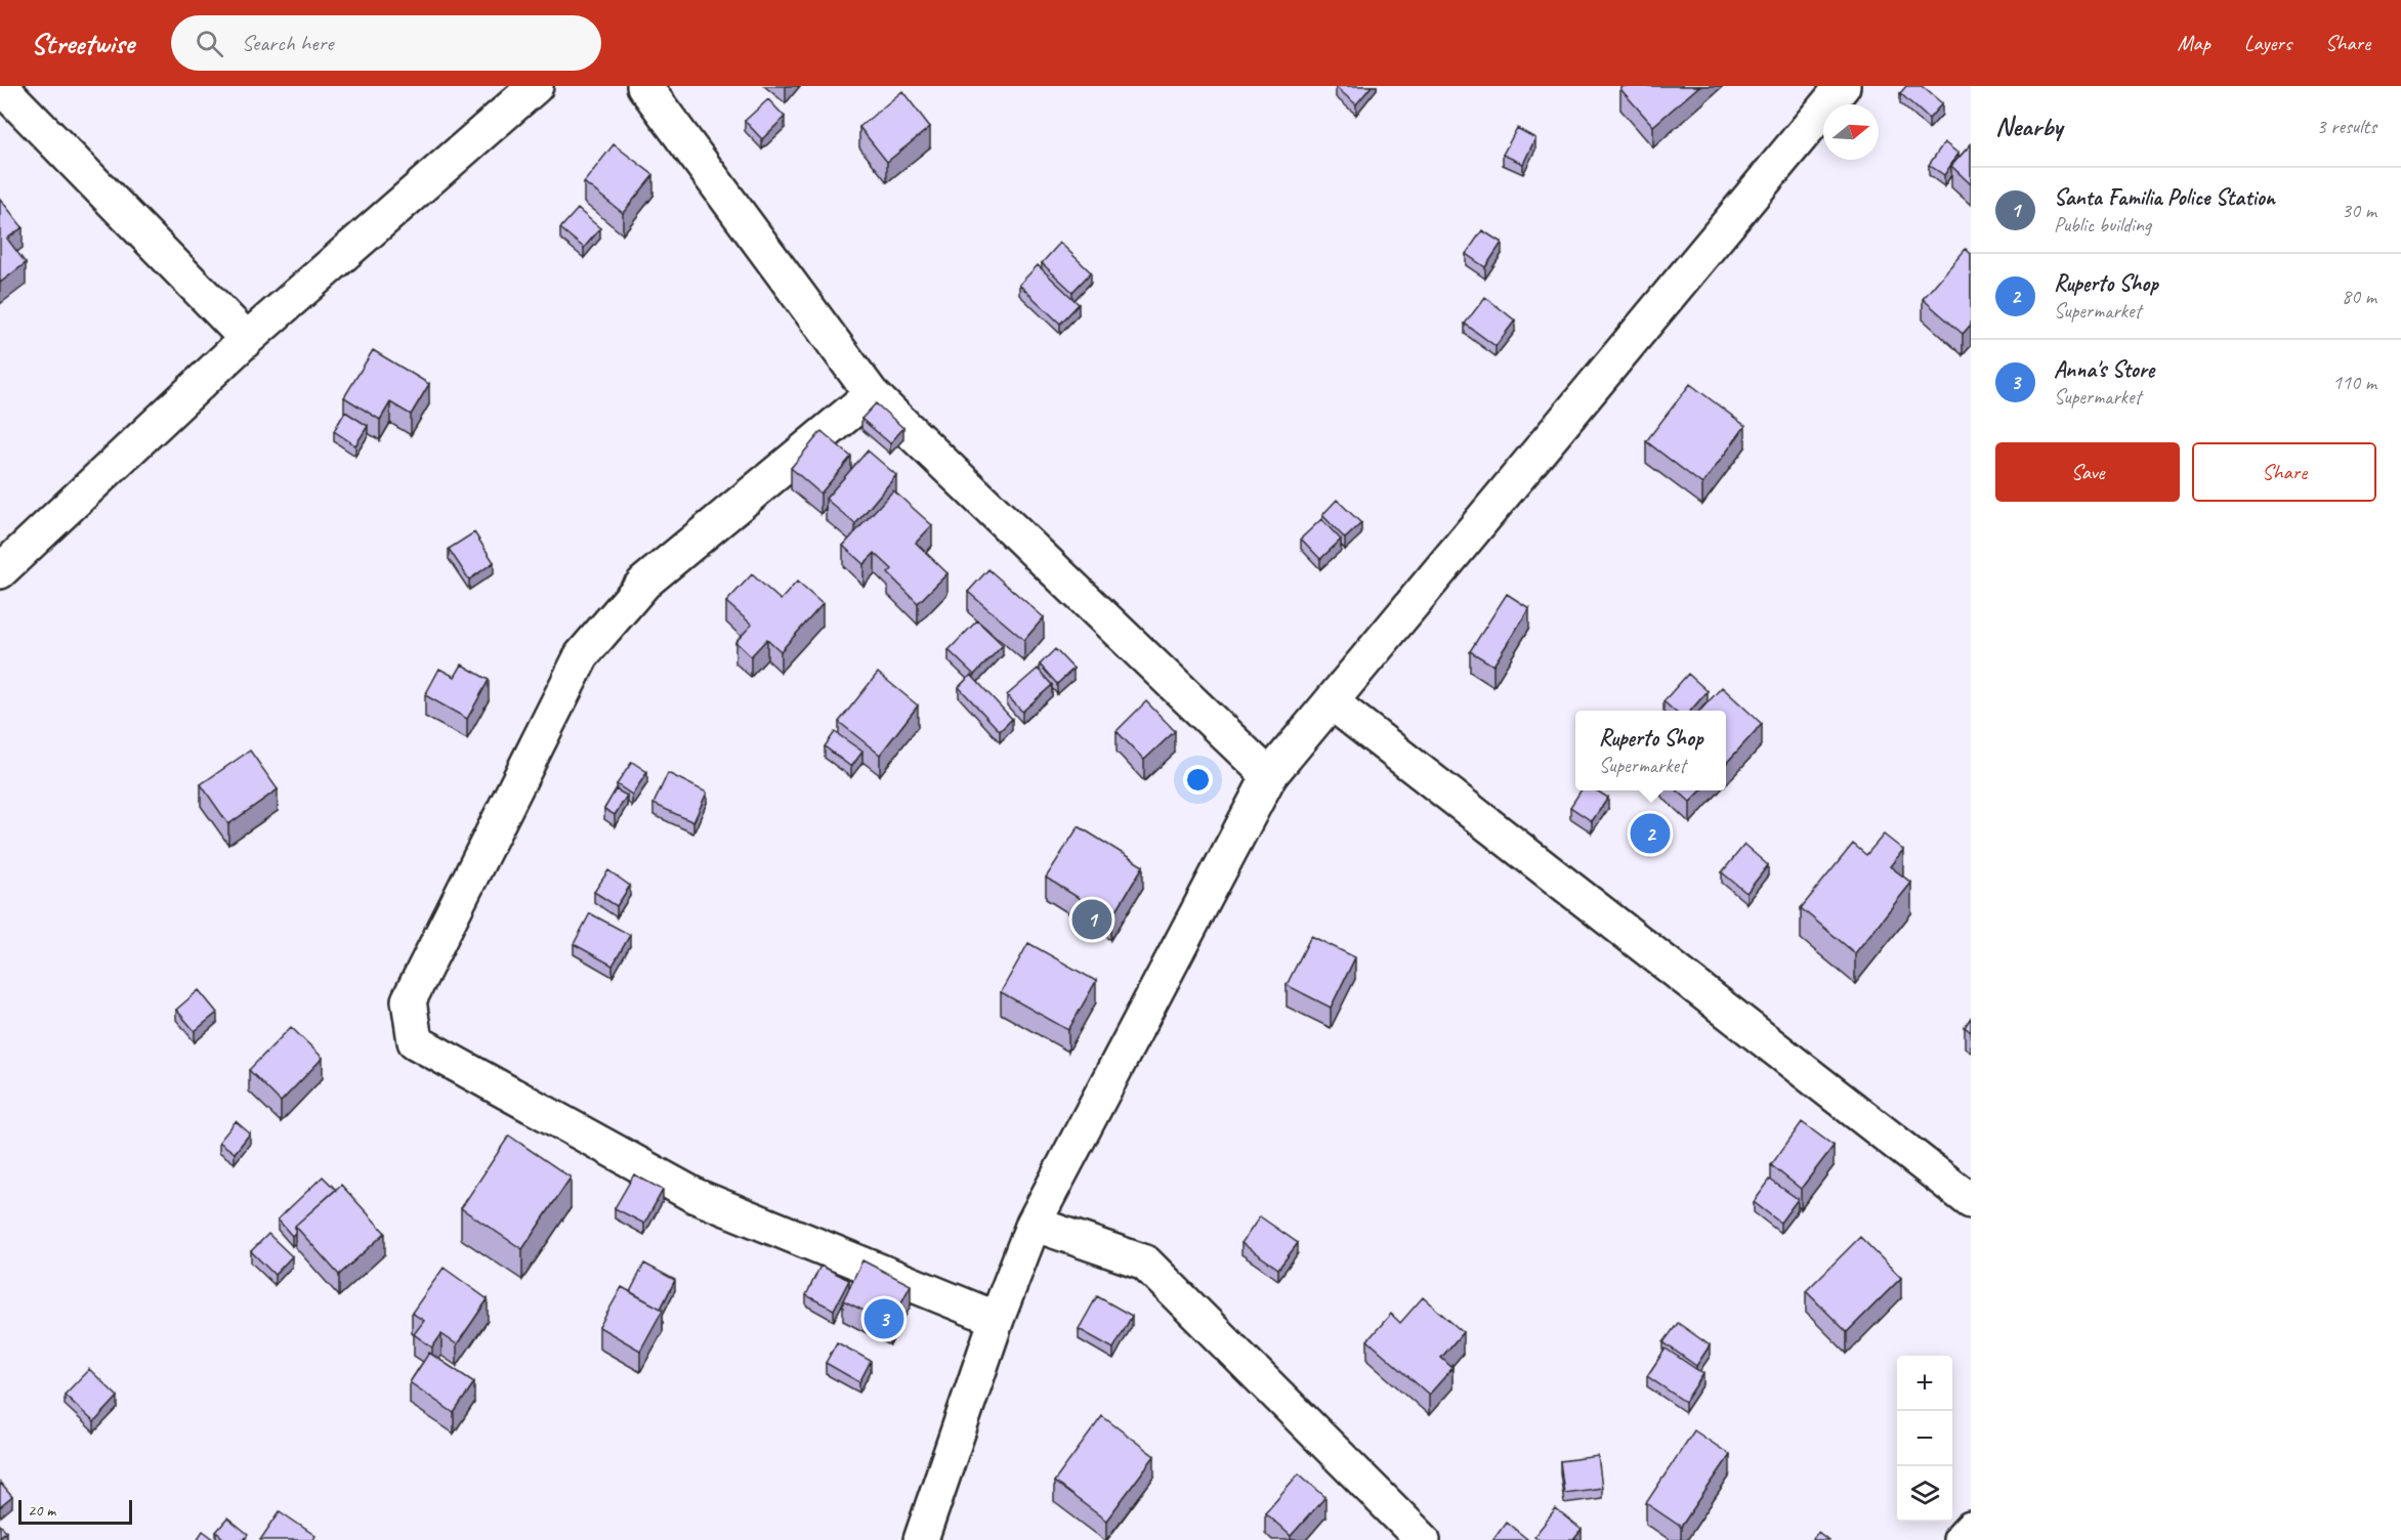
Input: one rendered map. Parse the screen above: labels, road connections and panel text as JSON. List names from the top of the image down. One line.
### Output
{"scale_bar":"20 m","north":"right","page":{"header":"Streetwise","search":"Search here","nav":["Map","Layers","Share"],"heading":["Nearby","3 results"],"list":[{"mark":"1","name":"Santa Familia Police Station","note":"Public building","value":"30 m"},{"mark":"2","name":"Ruperto Shop","note":"Supermarket","value":"80 m"},{"mark":"3","name":"Anna's Store","note":"Supermarket","value":"110 m"}],"buttons":["Save","Share"],"popup":["Ruperto Shop","Supermarket"],"pins":["2","1","3"],"map_buttons":["+","−"],"scale":"20 m"}}
